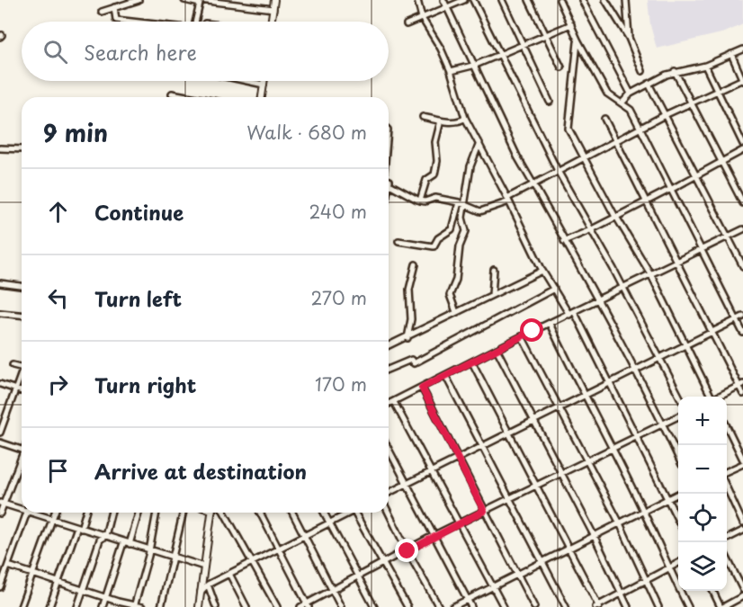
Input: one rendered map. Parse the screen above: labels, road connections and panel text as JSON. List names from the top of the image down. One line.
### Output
{"page":{"search":"Search here","heading":["9 min","Walk · 680 m"],"list":[["Continue","240 m"],["Turn left","270 m"],["Turn right","170 m"],"Arrive at destination"],"map_buttons":["+","−"]}}
